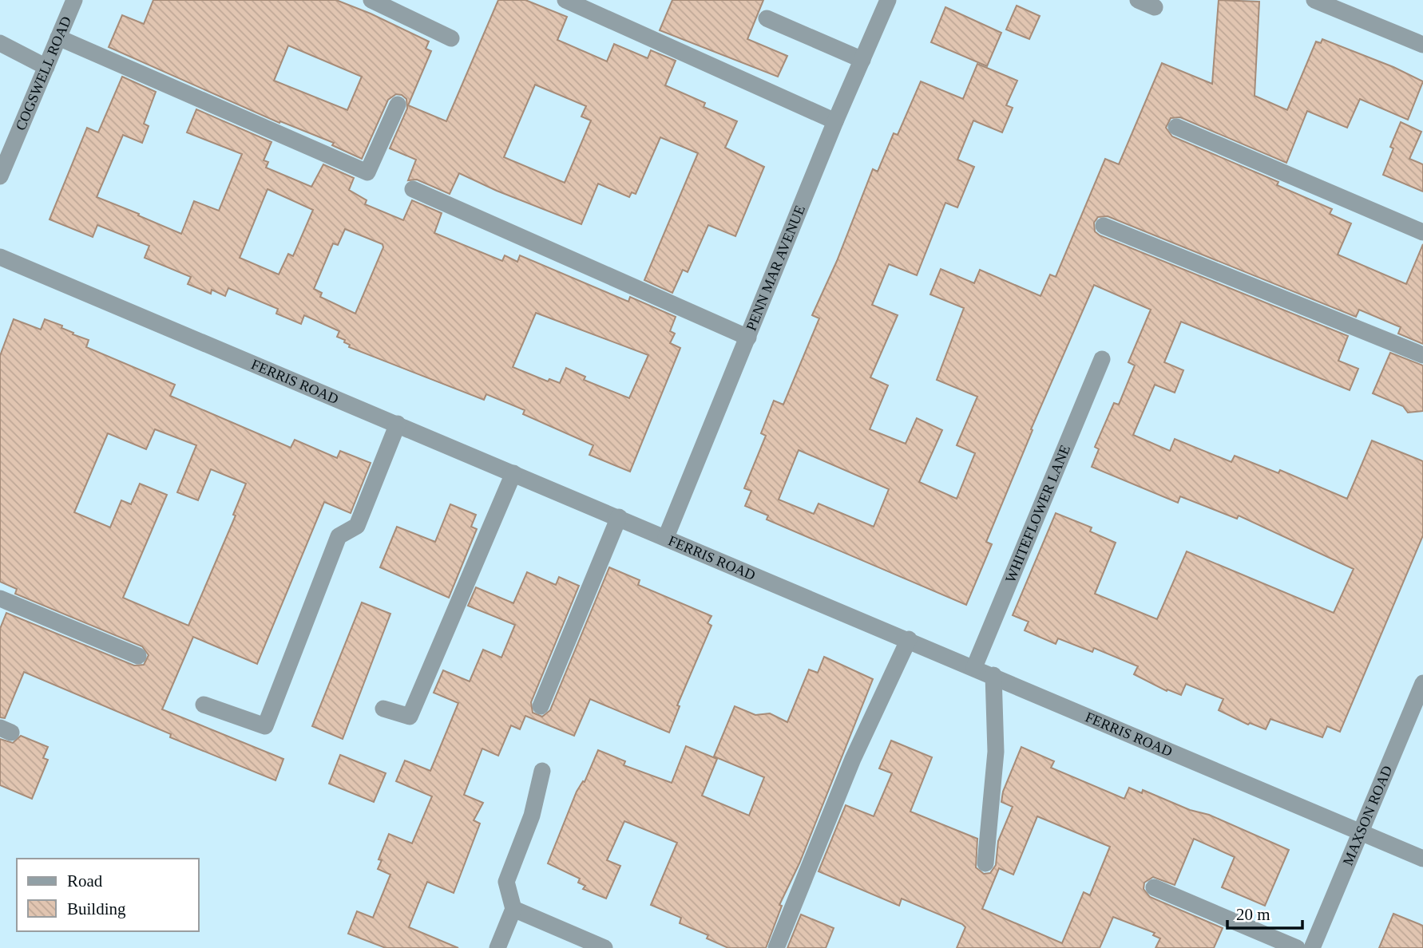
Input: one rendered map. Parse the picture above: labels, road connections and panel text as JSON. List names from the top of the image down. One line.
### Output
{"streets":{"street":["COGSWELL ROAD","PENN MAR AVENUE","FERRIS ROAD","WHITEFLOWER LANE","MAXSON ROAD"]},"crossings":[["PENN MAR AVENUE","FERRIS ROAD"],["FERRIS ROAD","WHITEFLOWER LANE"],["FERRIS ROAD","MAXSON ROAD"]],"legend":["Road","Building"],"scale_bar":"20 m"}
